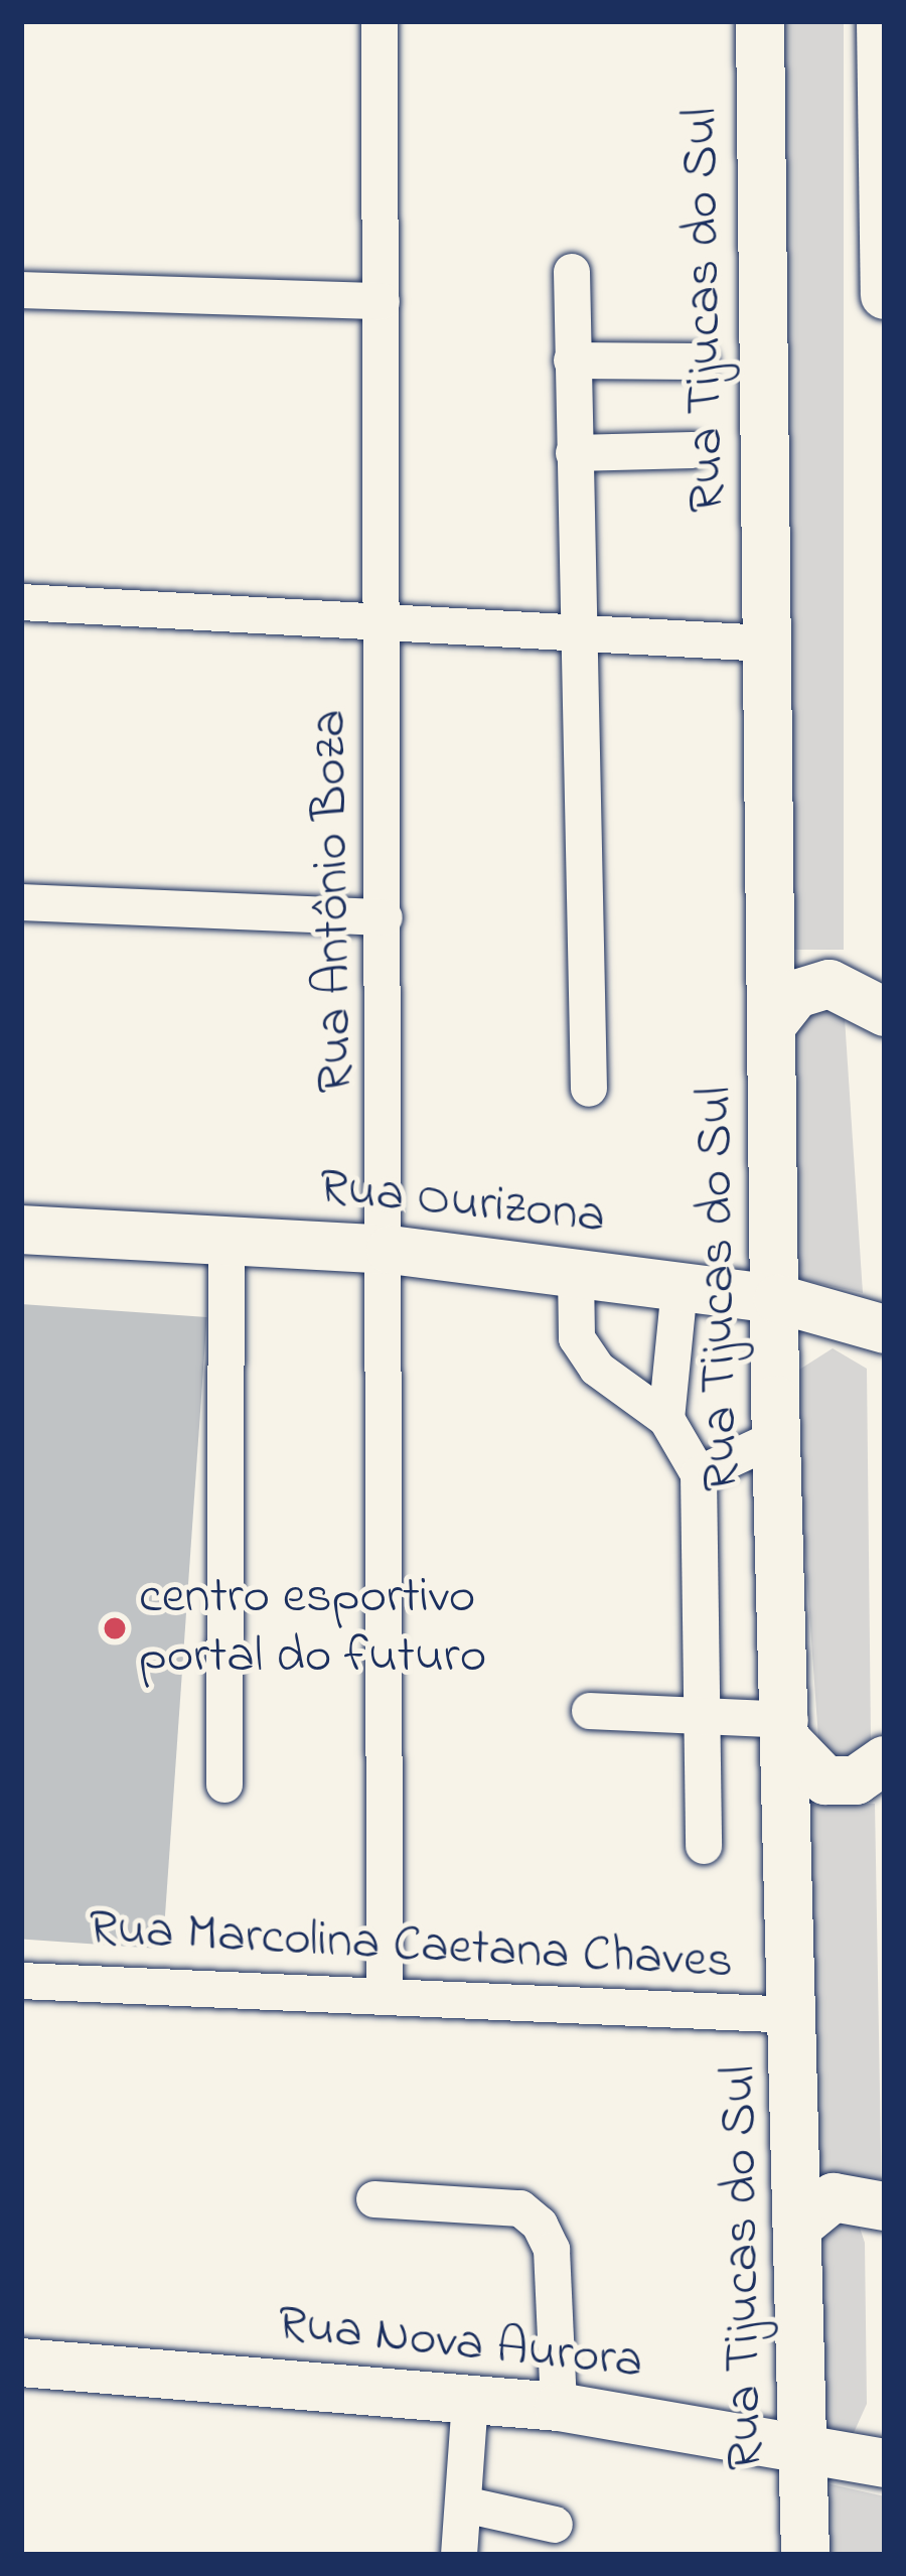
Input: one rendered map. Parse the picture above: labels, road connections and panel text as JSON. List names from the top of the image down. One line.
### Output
{"streets":{"main road":["Rua Tijucas do Sul","Rua Ourizona","Rua Nova Aurora"],"street":["Rua Antônio Boza","Rua Marcolina Caetana Chaves"]},"crossings":[["Rua Tijucas do Sul","Rua Ourizona"],["Rua Tijucas do Sul","Rua Marcolina Caetana Chaves"],["Rua Tijucas do Sul","Rua Nova Aurora"],["Rua Antônio Boza","Rua Ourizona"],["Rua Antônio Boza","Rua Marcolina Caetana Chaves"]],"places":["centro esportivo portal do futuro"]}
